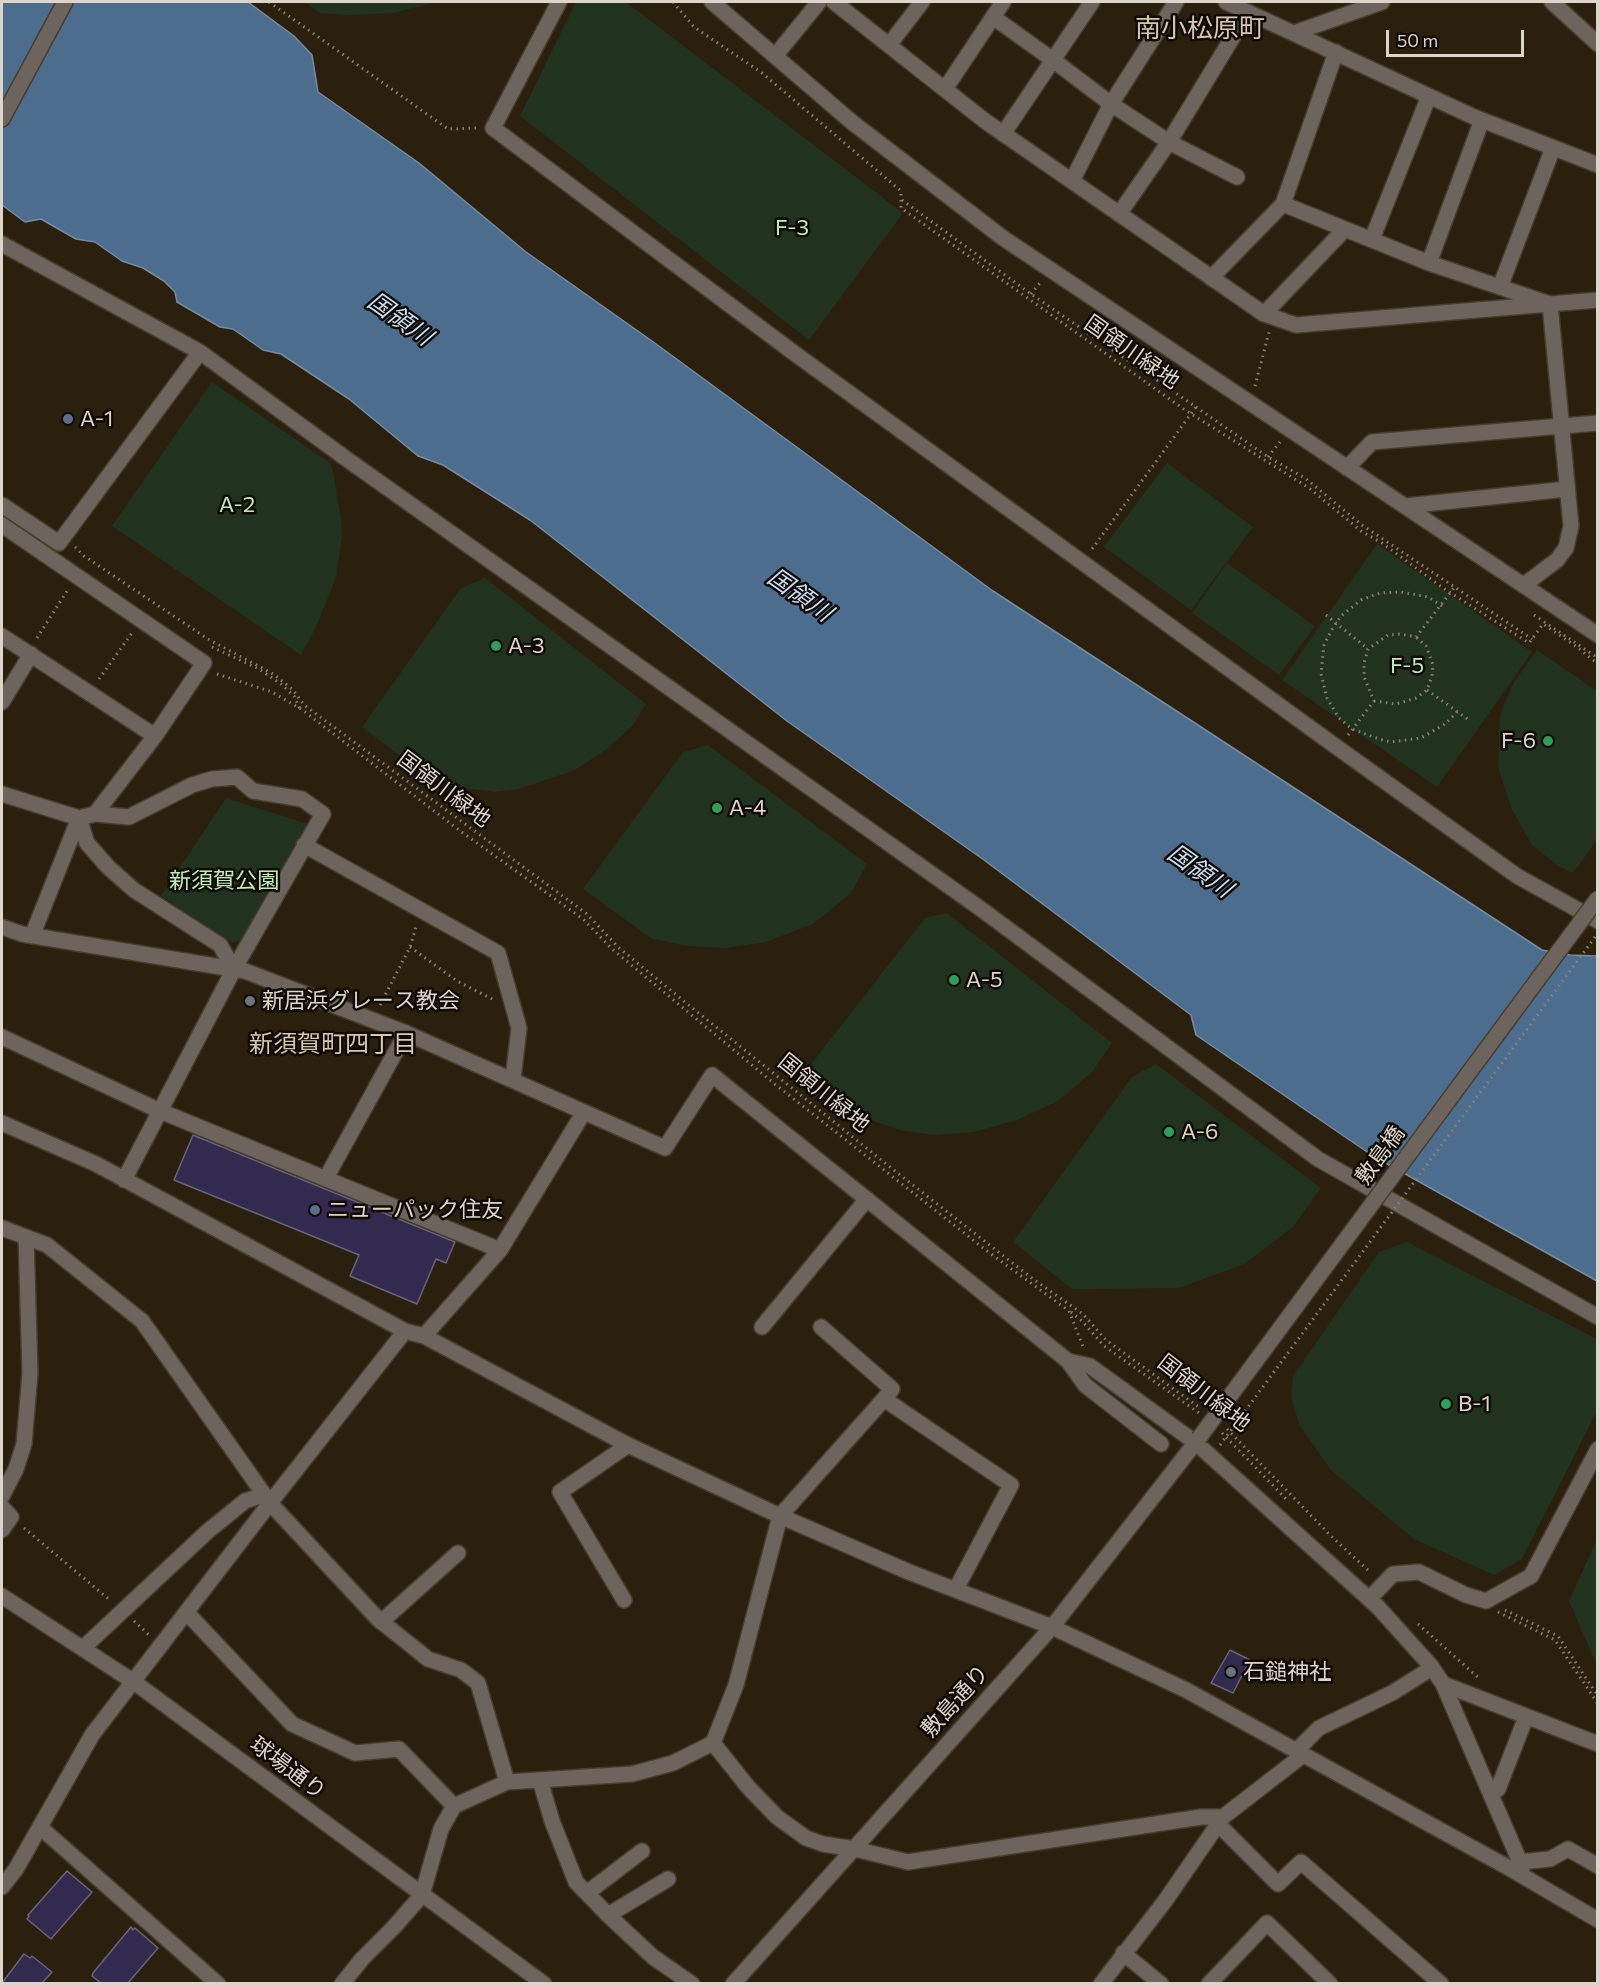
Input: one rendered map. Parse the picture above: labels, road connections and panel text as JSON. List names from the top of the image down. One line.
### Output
{"streets":{"street":["敷島橋","敷島通り","球場通り"],"path":["国領川緑地"]},"crossings":[["敷島橋","敷島通り"]],"districts":["南小松原町","新須賀町四丁目"],"water":["国領川"],"parks":["F-3","A-2","F-5","新須賀公園"],"places":["A-1","A-3","F-6","A-4","A-5","新居浜グレース教会","A-6","ニューパック住友","B-1","石鎚神社"],"scale_bar":"50 m"}
